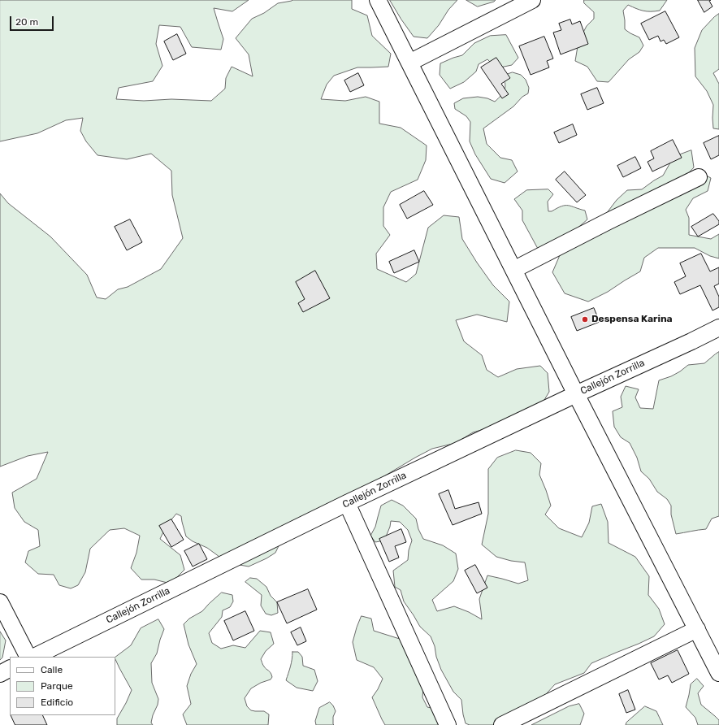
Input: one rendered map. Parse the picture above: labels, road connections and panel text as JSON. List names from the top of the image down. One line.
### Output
{"streets":{"street":["Callejón Zorrilla"]},"places":["Despensa Karina"],"legend":["Calle","Parque","Edificio"],"scale_bar":"20 m"}
